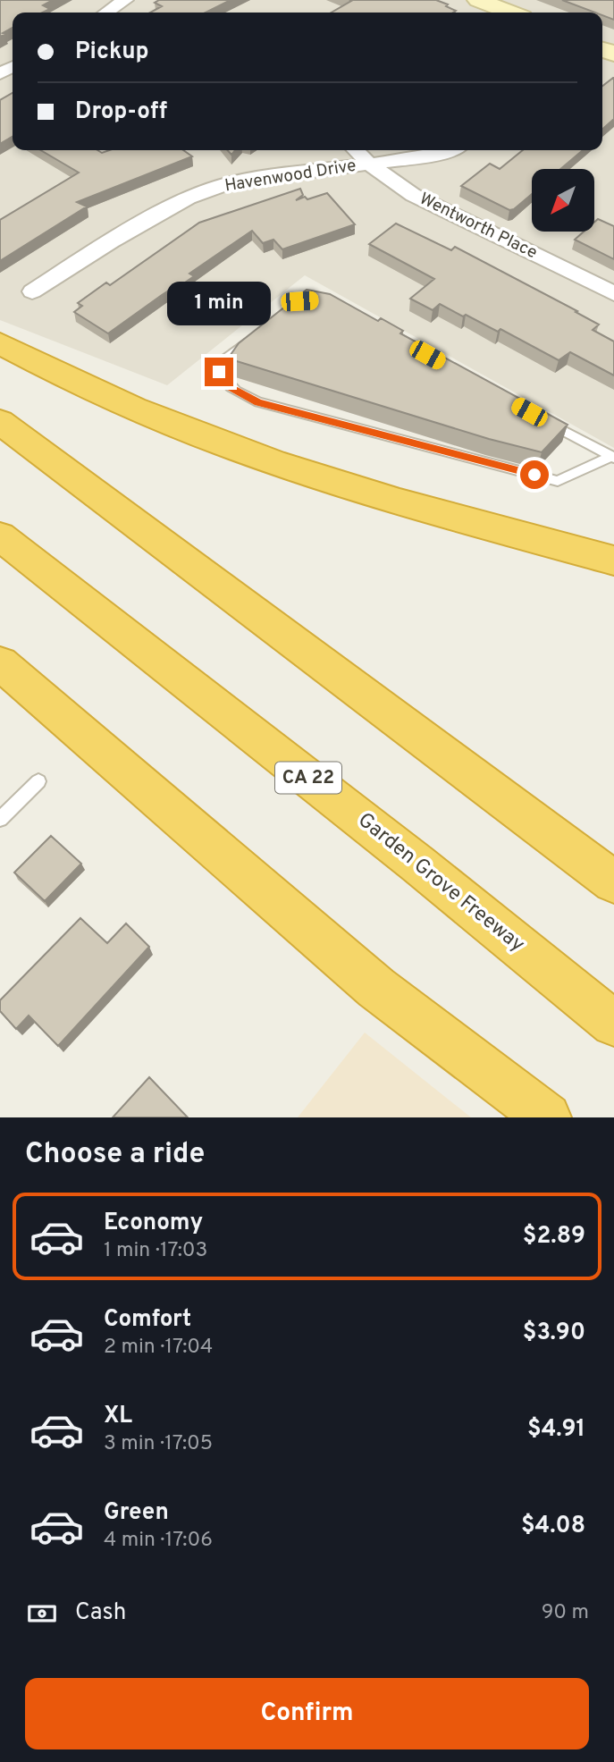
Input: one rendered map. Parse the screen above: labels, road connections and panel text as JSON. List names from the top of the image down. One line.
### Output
{"streets":{"highway":["CA 22","Garden Grove Freeway"],"street":["Havenwood Drive","Wentworth Place"]},"crossings":[["Havenwood Drive","Wentworth Place"]],"north":"bottom left","page":{"banner":["Pickup","Drop-off"],"bubble":"1 min","heading":"Choose a ride","list":[{"name":"Economy","note":"1 min · 17:03","value":"$2.89"},{"name":"Comfort","note":"2 min · 17:04","value":"$3.90"},{"name":"XL","note":"3 min · 17:05","value":"$4.91"},{"name":"Green","note":"4 min · 17:06","value":"$4.08"}],"pay":["Cash","90 m"],"buttons":"Confirm"}}
